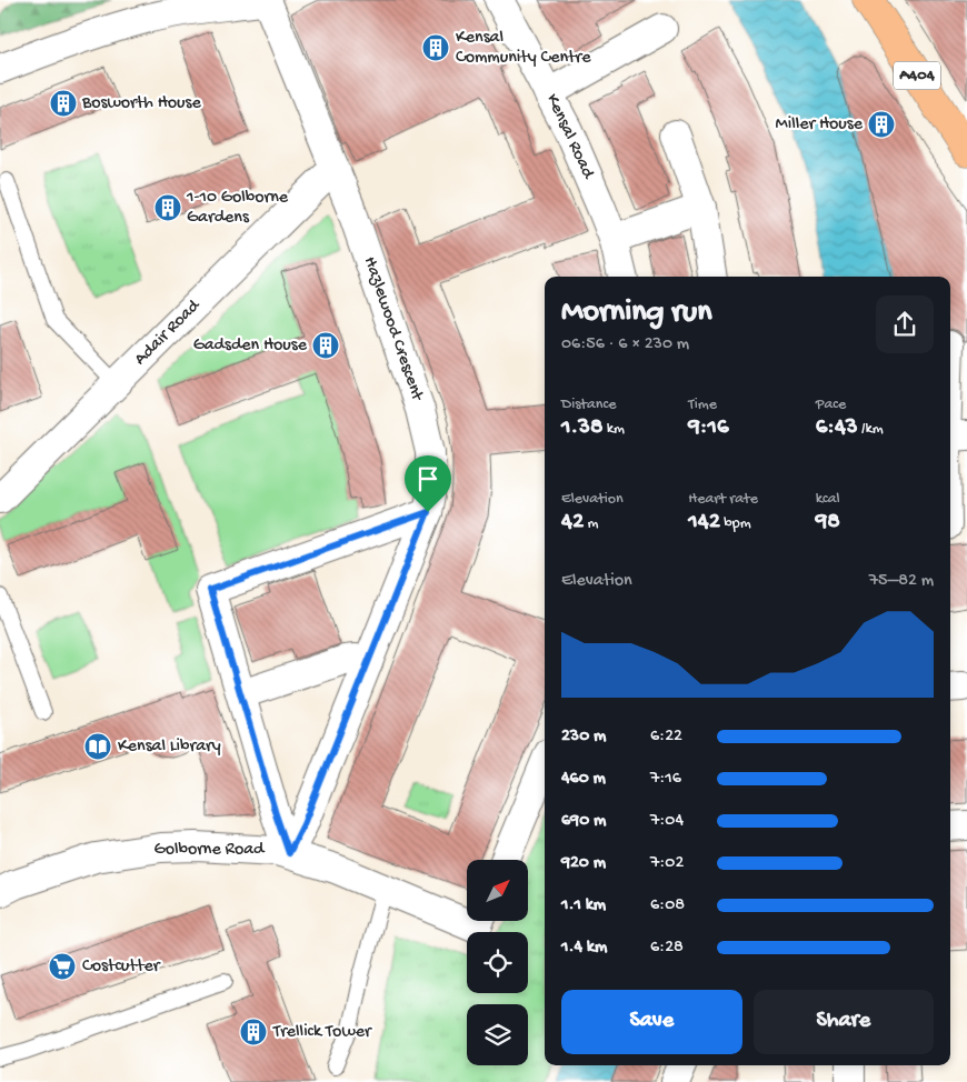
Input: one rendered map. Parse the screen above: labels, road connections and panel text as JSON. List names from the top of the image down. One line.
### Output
{"streets":{"main road":["A404"],"street":["Kensal Road","Hazlewood Crescent","Adair Road","Golborne Road"]},"crossings":[["Hazlewood Crescent","Adair Road"],["Hazlewood Crescent","Golborne Road"]],"places":{"building":["Kensal Community Centre","Bosworth House","Miller House","1-10 Golborne Gardens","Gadsden House","Trellick Tower"],"library":["Kensal Library"],"supermarket":["Costcutter"]},"north":"top right","page":{"heading":["Morning run","06:56 · 6 × 230 m"],"stats":[["Distance","1.38 km"],["Time","9:16"],["Pace","6:43 /km"],["Elevation","42 m"],["Heart rate","142 bpm"],["kcal","98"]],"chart":["Elevation","75–82 m"],"list":[{"name":"230 m","note":"6:22"},{"name":"460 m","note":"7:16"},{"name":"690 m","note":"7:04"},{"name":"920 m","note":"7:02"},{"name":"1.1 km","note":"6:08"},{"name":"1.4 km","note":"6:28"}],"buttons":["Save","Share"]}}
